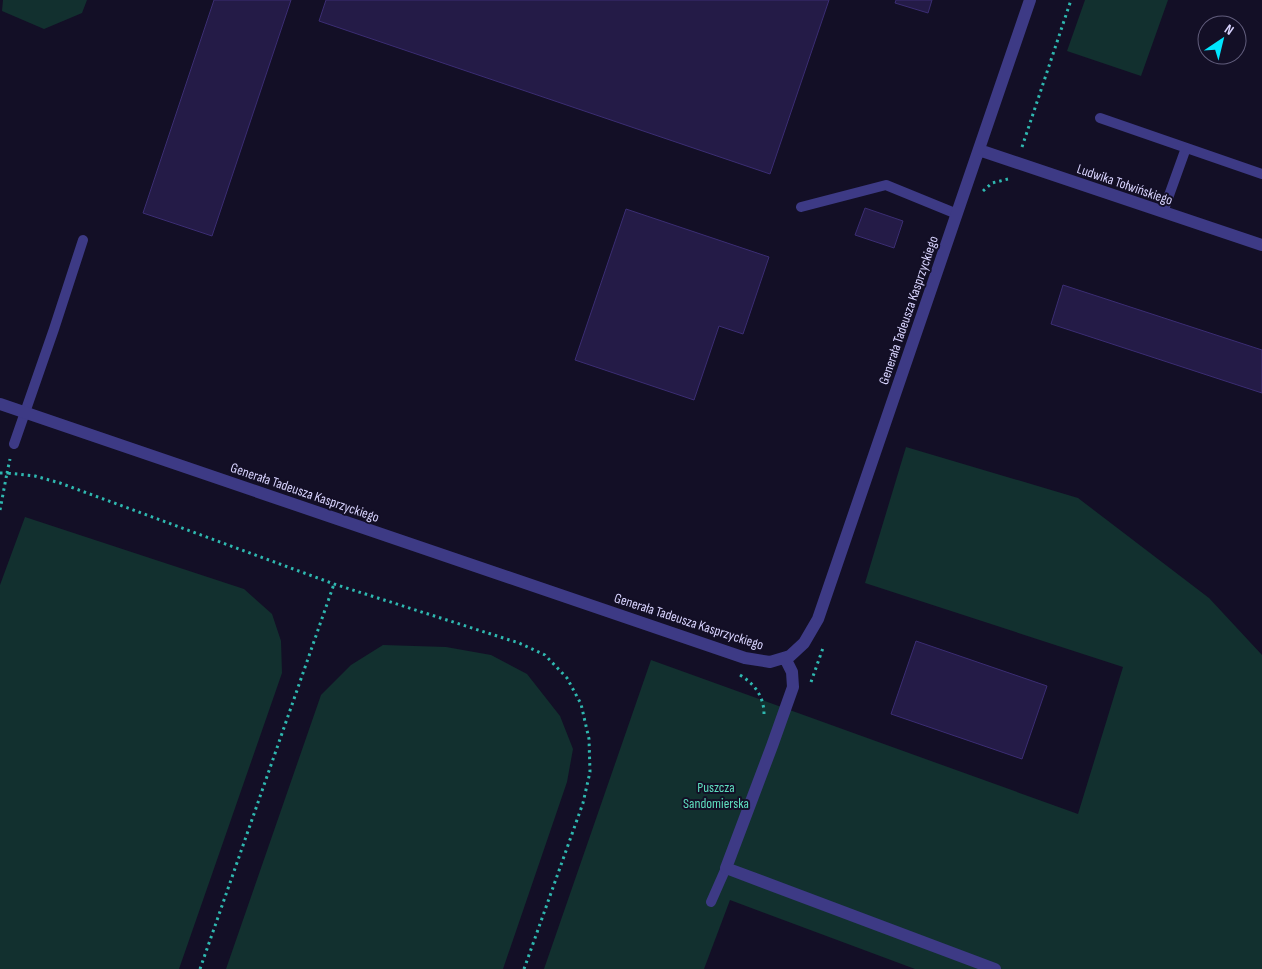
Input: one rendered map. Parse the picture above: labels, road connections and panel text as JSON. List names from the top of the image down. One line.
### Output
{"streets":{"street":["Ludwika Tołwińskiego","Generała Tadeusza Kasprzyckiego"]},"crossings":[["Ludwika Tołwińskiego","Generała Tadeusza Kasprzyckiego"]],"parks":["Puszcza Sandomierska"],"north":"top right"}
